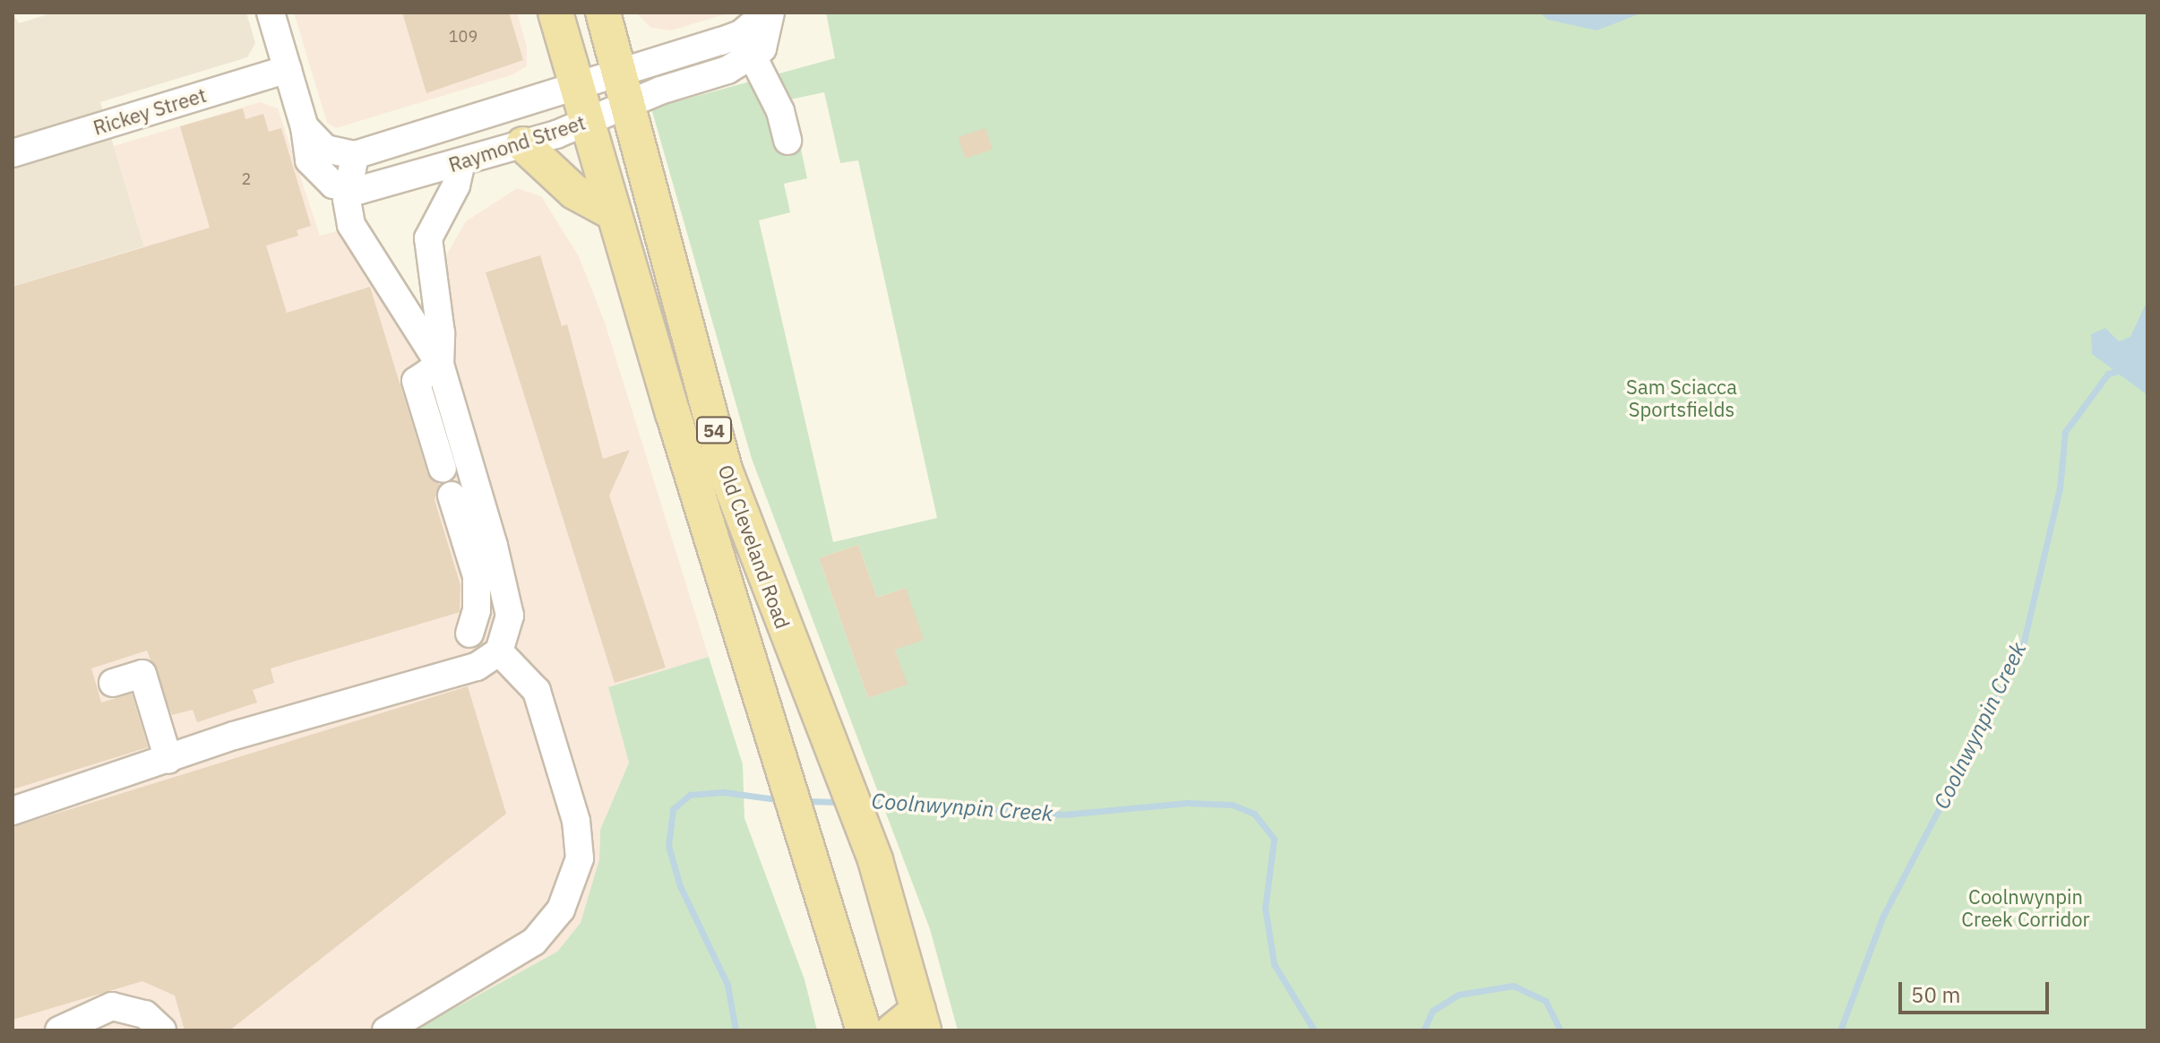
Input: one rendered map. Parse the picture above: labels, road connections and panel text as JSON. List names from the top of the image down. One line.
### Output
{"streets":{"main road":["54","Old Cleveland Road"],"street":["Rickey Street","Raymond Street"]},"crossings":[["Raymond Street","Old Cleveland Road"]],"water":["Coolnwynpin Creek"],"parks":["Sam Sciacca Sportsfields","Coolnwynpin Creek Corridor"],"house_numbers":["109","2"],"scale_bar":"50 m"}
